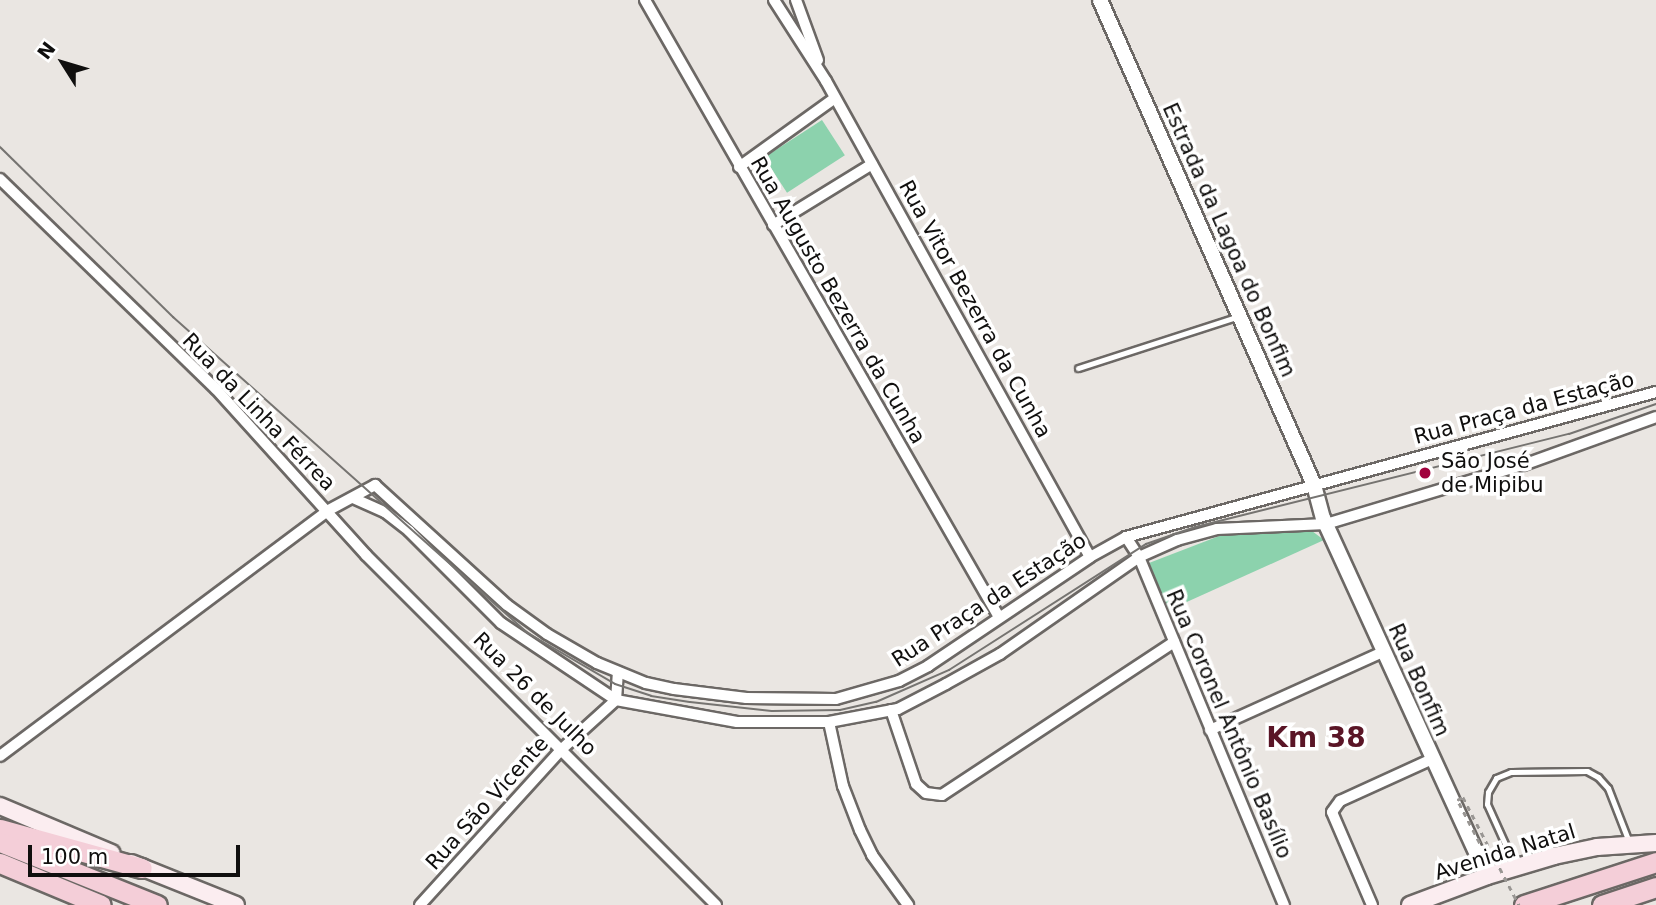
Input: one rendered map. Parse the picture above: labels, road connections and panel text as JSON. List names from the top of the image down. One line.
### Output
{"streets":{"main road":["Avenida Natal"],"street":["Estrada da Lagoa do Bonfim","Rua Augusto Bezerra da Cunha","Rua Vitor Bezerra da Cunha","Rua Praça da Estação","Rua da Linha Férrea","Rua Bonfim","Rua 26 de Julho","Rua Coronel Antônio Basílio","Rua São Vicente"]},"crossings":[["Estrada da Lagoa do Bonfim","Rua Praça da Estação"],["Estrada da Lagoa do Bonfim","Rua Bonfim"],["Rua Augusto Bezerra da Cunha","Rua Praça da Estação"],["Rua Vitor Bezerra da Cunha","Rua Praça da Estação"],["Rua Praça da Estação","Rua da Linha Férrea"],["Rua Praça da Estação","Rua Bonfim"],["Rua Praça da Estação","Rua Coronel Antônio Basílio"],["Rua da Linha Férrea","Rua 26 de Julho"],["Rua da Linha Férrea","Rua São Vicente"],["Rua Bonfim","Avenida Natal"],["Rua 26 de Julho","Rua São Vicente"]],"districts":["Km 38"],"places":["São José de Mipibu"],"scale_bar":"100 m","north":"top left"}
